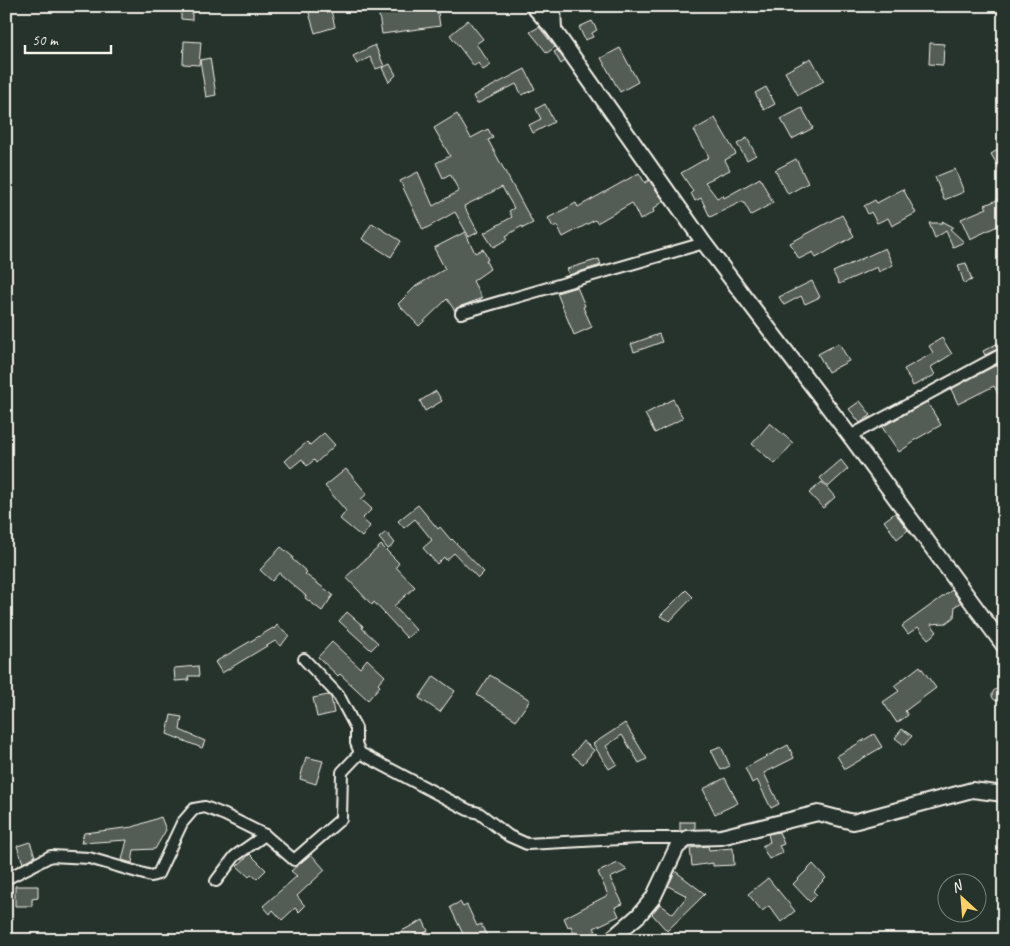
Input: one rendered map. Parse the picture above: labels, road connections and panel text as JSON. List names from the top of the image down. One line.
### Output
{"scale_bar":"50 m","north":"top left"}
